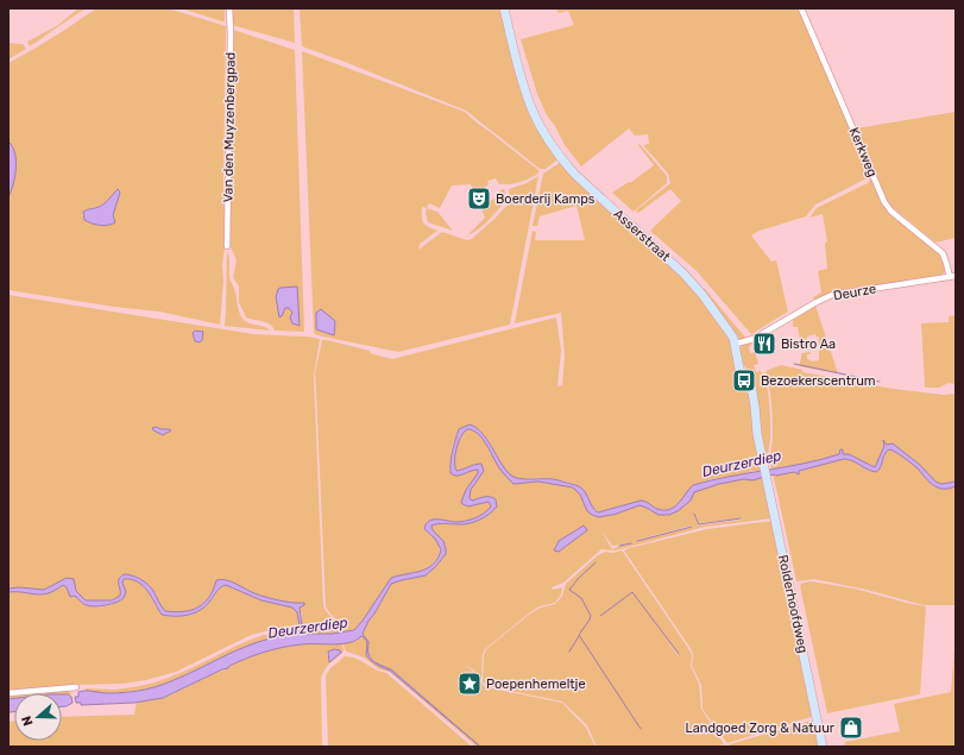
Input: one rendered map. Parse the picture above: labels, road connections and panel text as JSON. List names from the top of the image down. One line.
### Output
{"streets":{"main road":["Asserstraat","Rolderhoofdweg"],"street":["Van den Muyzenbergpad","Kerkweg","Deurze"]},"crossings":[["Kerkweg","Deurze"],["Asserstraat","Deurze"],["Asserstraat","Rolderhoofdweg"]],"water":["Deurzerdiep"],"places":{"theatre":["Boerderij Kamps"],"restaurant":["Bistro Aa"],"bus stop":["Bezoekerscentrum"],"place":["Poepenhemeltje"],"shop":["Landgoed Zorg & Natuur"]},"north":"left"}
